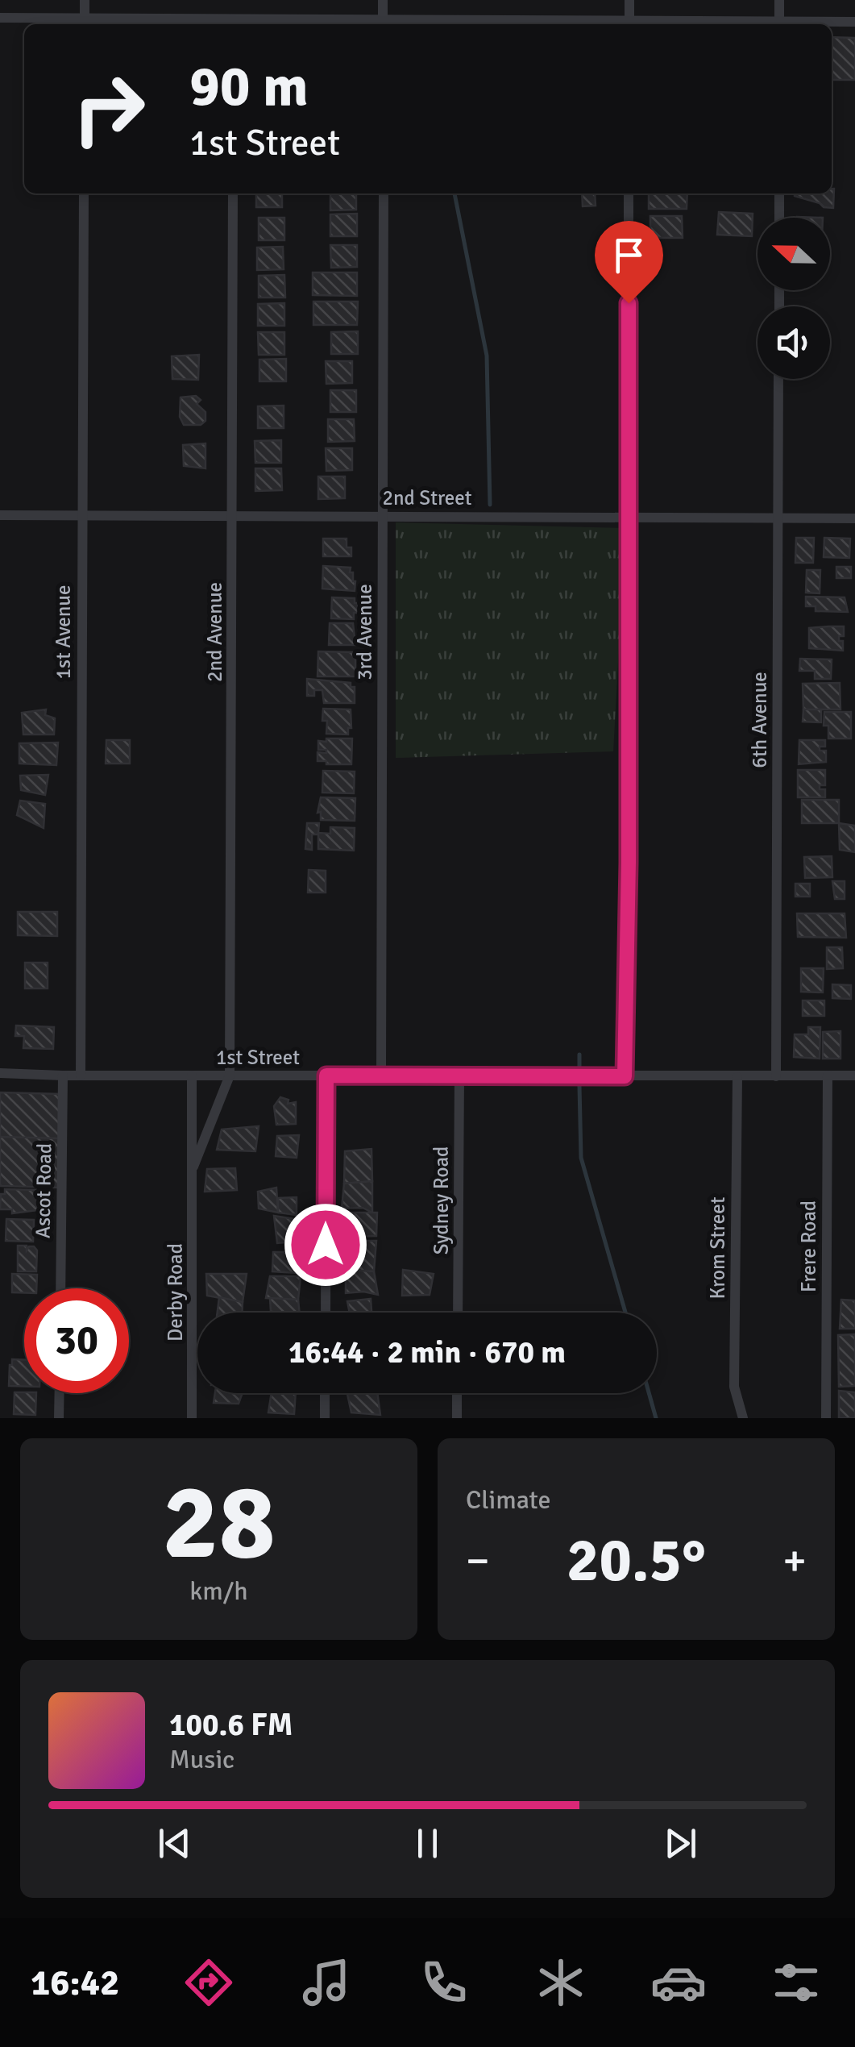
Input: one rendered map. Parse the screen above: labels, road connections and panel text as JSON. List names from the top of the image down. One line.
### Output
{"streets":{"street":["2nd Street","1st Avenue","2nd Avenue","3rd Avenue","6th Avenue","1st Street","Ascot Road","Sydney Road","Frere Road","Krom Street","Derby Road"]},"crossings":[["2nd Street","1st Avenue"],["2nd Street","2nd Avenue"],["2nd Street","3rd Avenue"],["2nd Street","6th Avenue"],["1st Avenue","1st Street"],["2nd Avenue","1st Street"],["2nd Avenue","Derby Road"],["3rd Avenue","1st Street"],["6th Avenue","1st Street"],["1st Street","Ascot Road"],["1st Street","Sydney Road"],["1st Street","Frere Road"],["1st Street","Krom Street"],["1st Street","Derby Road"]],"north":"left","page":{"turn":["90 m","1st Street"],"limit":"30","trip":"16:44 · 2 min · 670 m","tile":[["28","km/h"],"Climate"],"heat":["−","20.5°","+"],"song":["100.6 FM","Music"],"tabs":"16:42"}}
